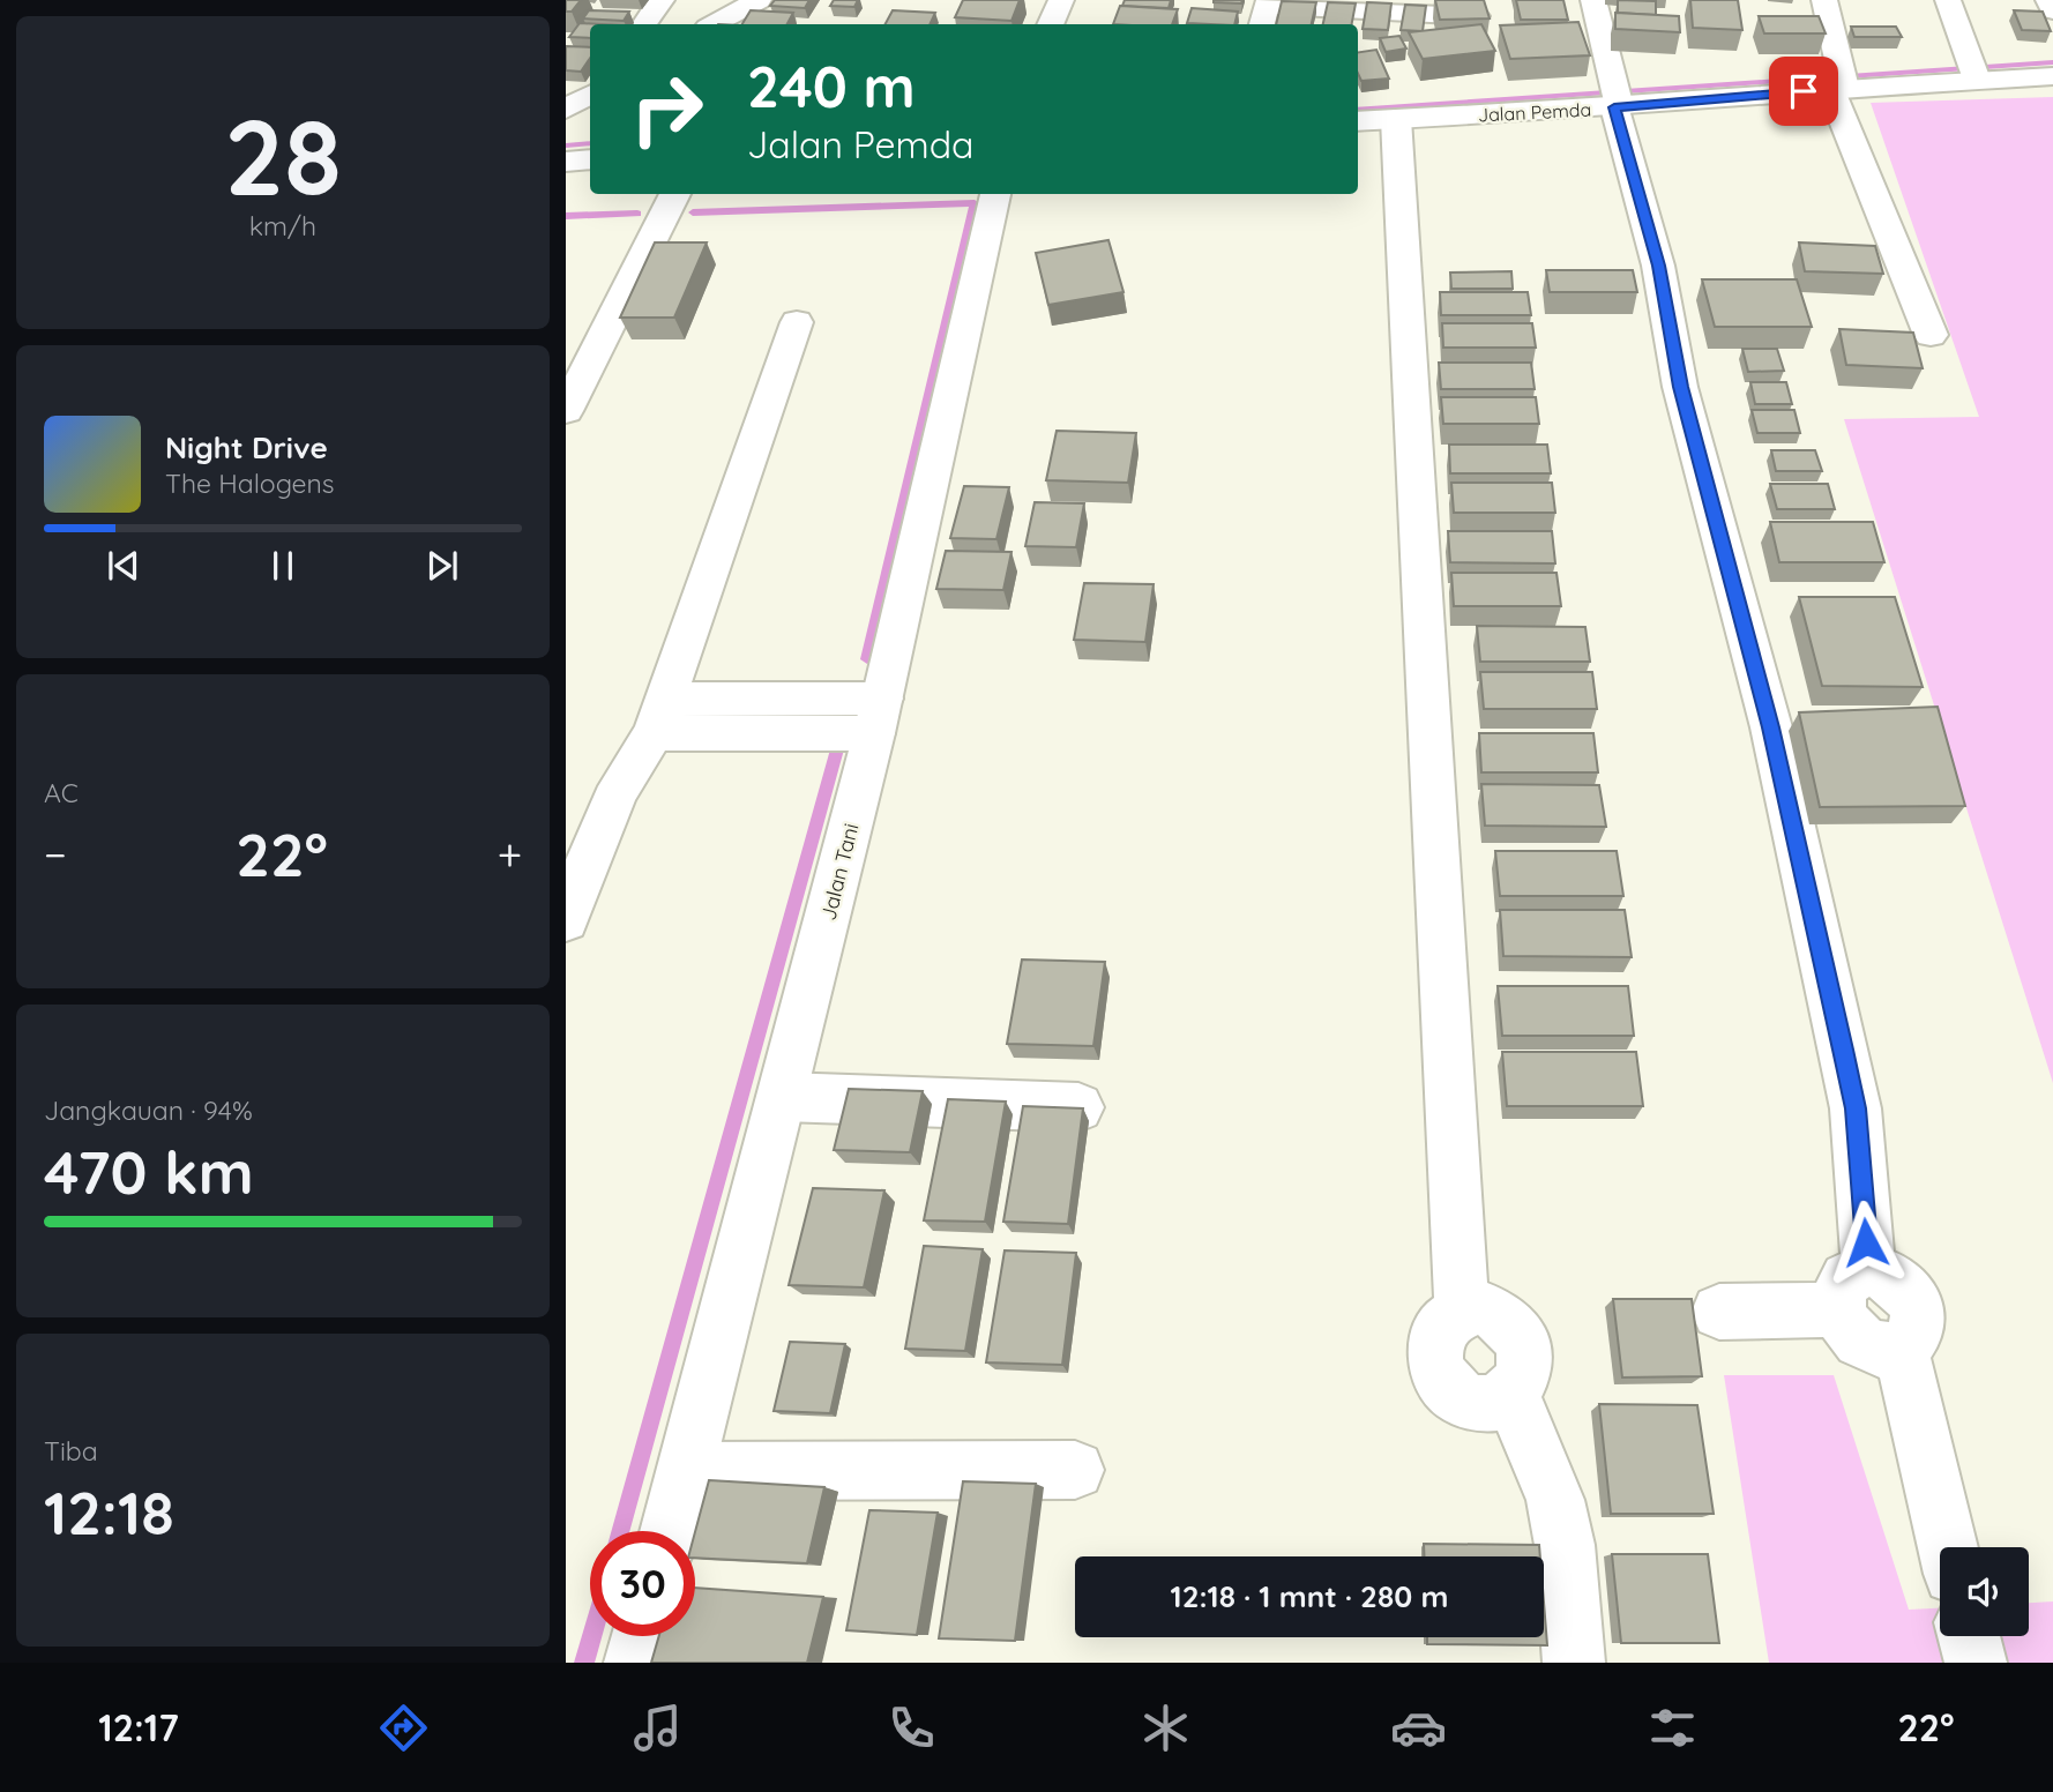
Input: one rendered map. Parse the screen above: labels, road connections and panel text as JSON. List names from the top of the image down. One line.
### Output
{"streets":{"street":["Jalan Pemda","Jalan Tani"]},"page":{"tile":[["28","km/h"],"AC",["Jangkauan · 94%","470 km"],["Tiba","12:18"]],"turn":["240 m","Jalan Pemda"],"song":["Night Drive","The Halogens"],"heat":["−","22°","+"],"limit":"30","trip":"12:18 · 1 mnt · 280 m","tabs":["12:17","22°"]}}
